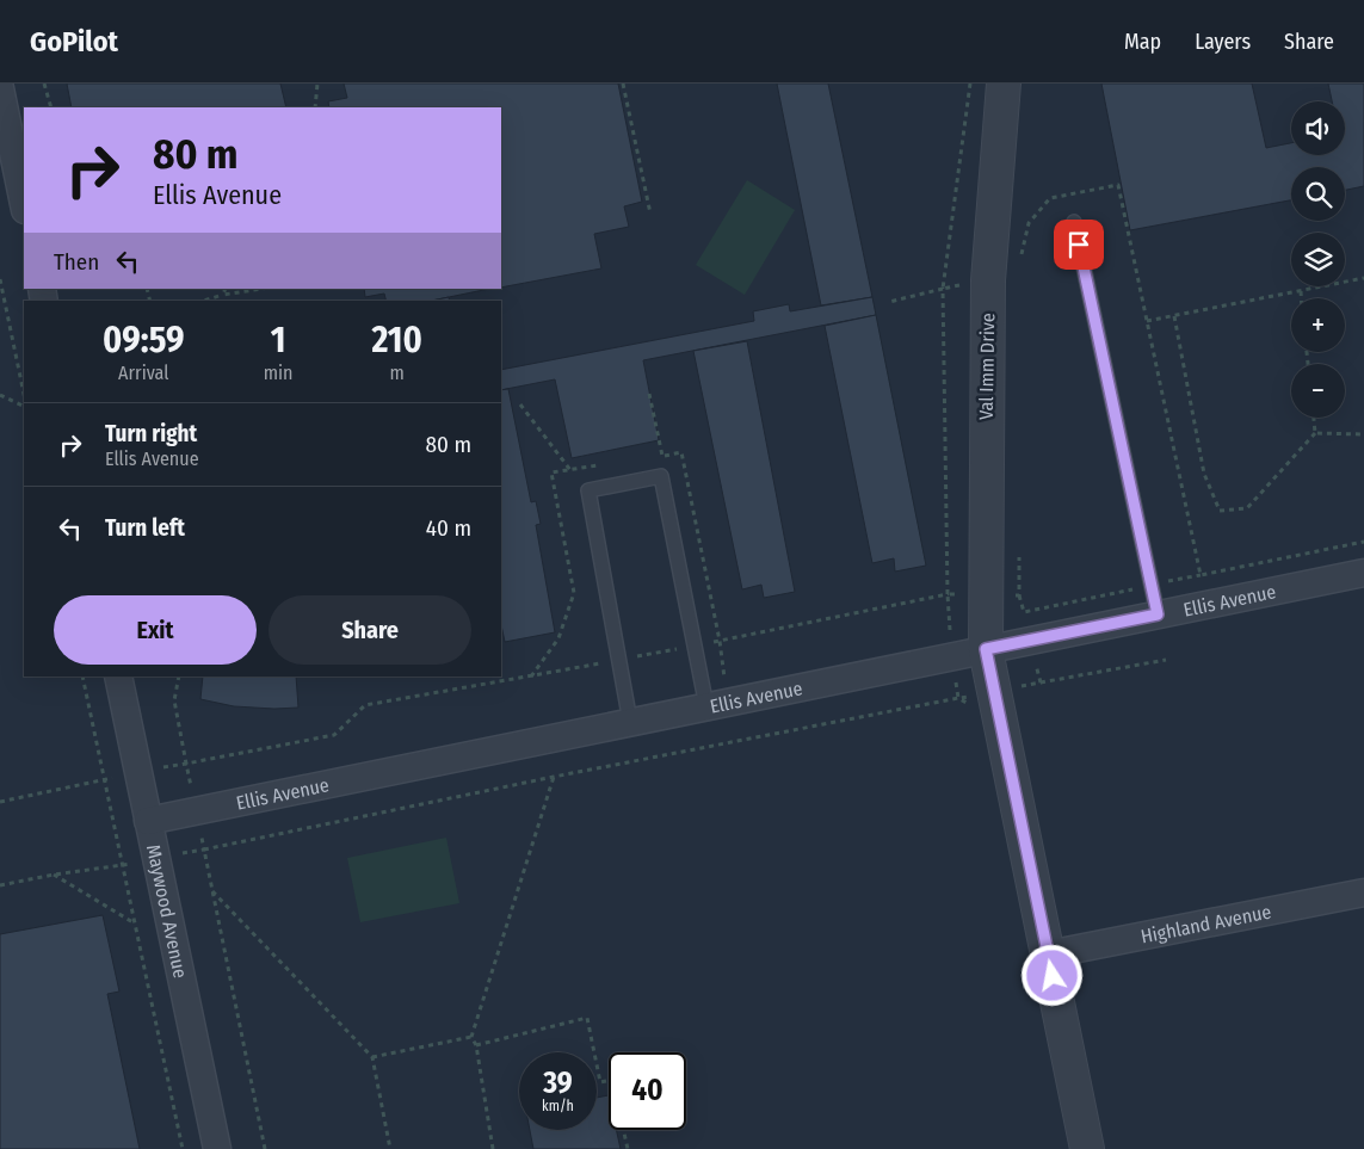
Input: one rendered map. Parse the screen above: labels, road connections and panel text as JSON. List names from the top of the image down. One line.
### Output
{"streets":{"street":["Val Imm Drive","Ellis Avenue","Maywood Avenue","Highland Avenue"]},"crossings":[["Val Imm Drive","Ellis Avenue"],["Val Imm Drive","Highland Avenue"],["Ellis Avenue","Maywood Avenue"]],"page":{"header":"GoPilot","nav":["Map","Layers","Share"],"map_buttons":["+","−"],"turn":["80 m","Ellis Avenue"],"then":"Then","eta":["09:59","Arrival","1","min","210","m"],"list":[{"name":"Turn right","note":"Ellis Avenue","value":"80 m"},{"name":"Turn left","value":"40 m"}],"buttons":["Exit","Share"],"speed":"39 km/h","limit":"40"}}
